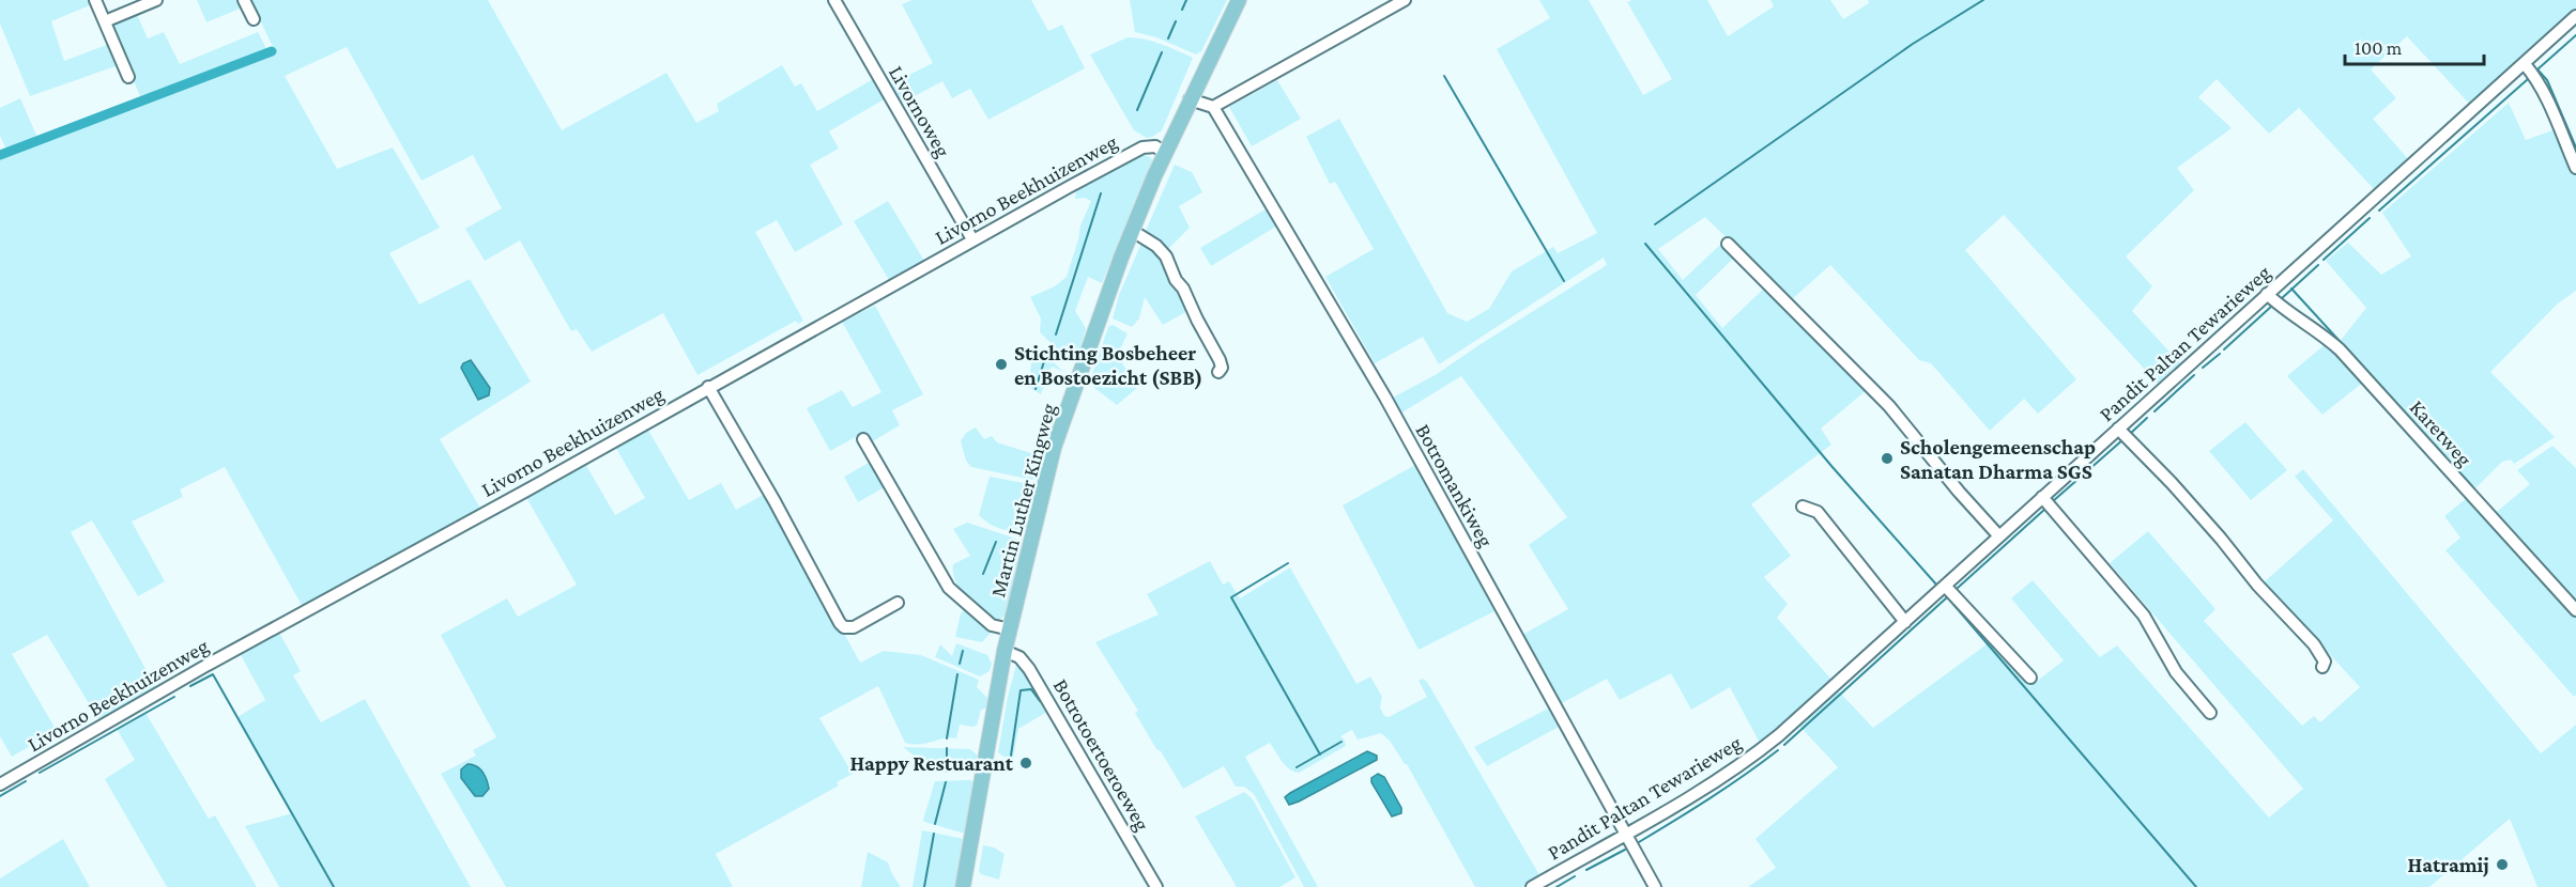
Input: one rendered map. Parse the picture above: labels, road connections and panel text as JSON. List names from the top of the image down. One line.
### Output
{"streets":{"main road":["Martin Luther Kingweg"],"street":["Livornoweg","Livorno Beekhuizenweg","Pandit Paltan Tewarieweg","Karetweg","Botromankiweg","Botrotoertoeroeweg"]},"crossings":[["Livornoweg","Livorno Beekhuizenweg"],["Livorno Beekhuizenweg","Martin Luther Kingweg"],["Pandit Paltan Tewarieweg","Karetweg"],["Pandit Paltan Tewarieweg","Botromankiweg"],["Martin Luther Kingweg","Botrotoertoeroeweg"]],"places":["Stichting Bosbeheer en Bostoezicht (SBB)","Scholengemeenschap Sanatan Dharma SGS","Happy Restuarant","Hatramij"],"scale_bar":"100 m"}
